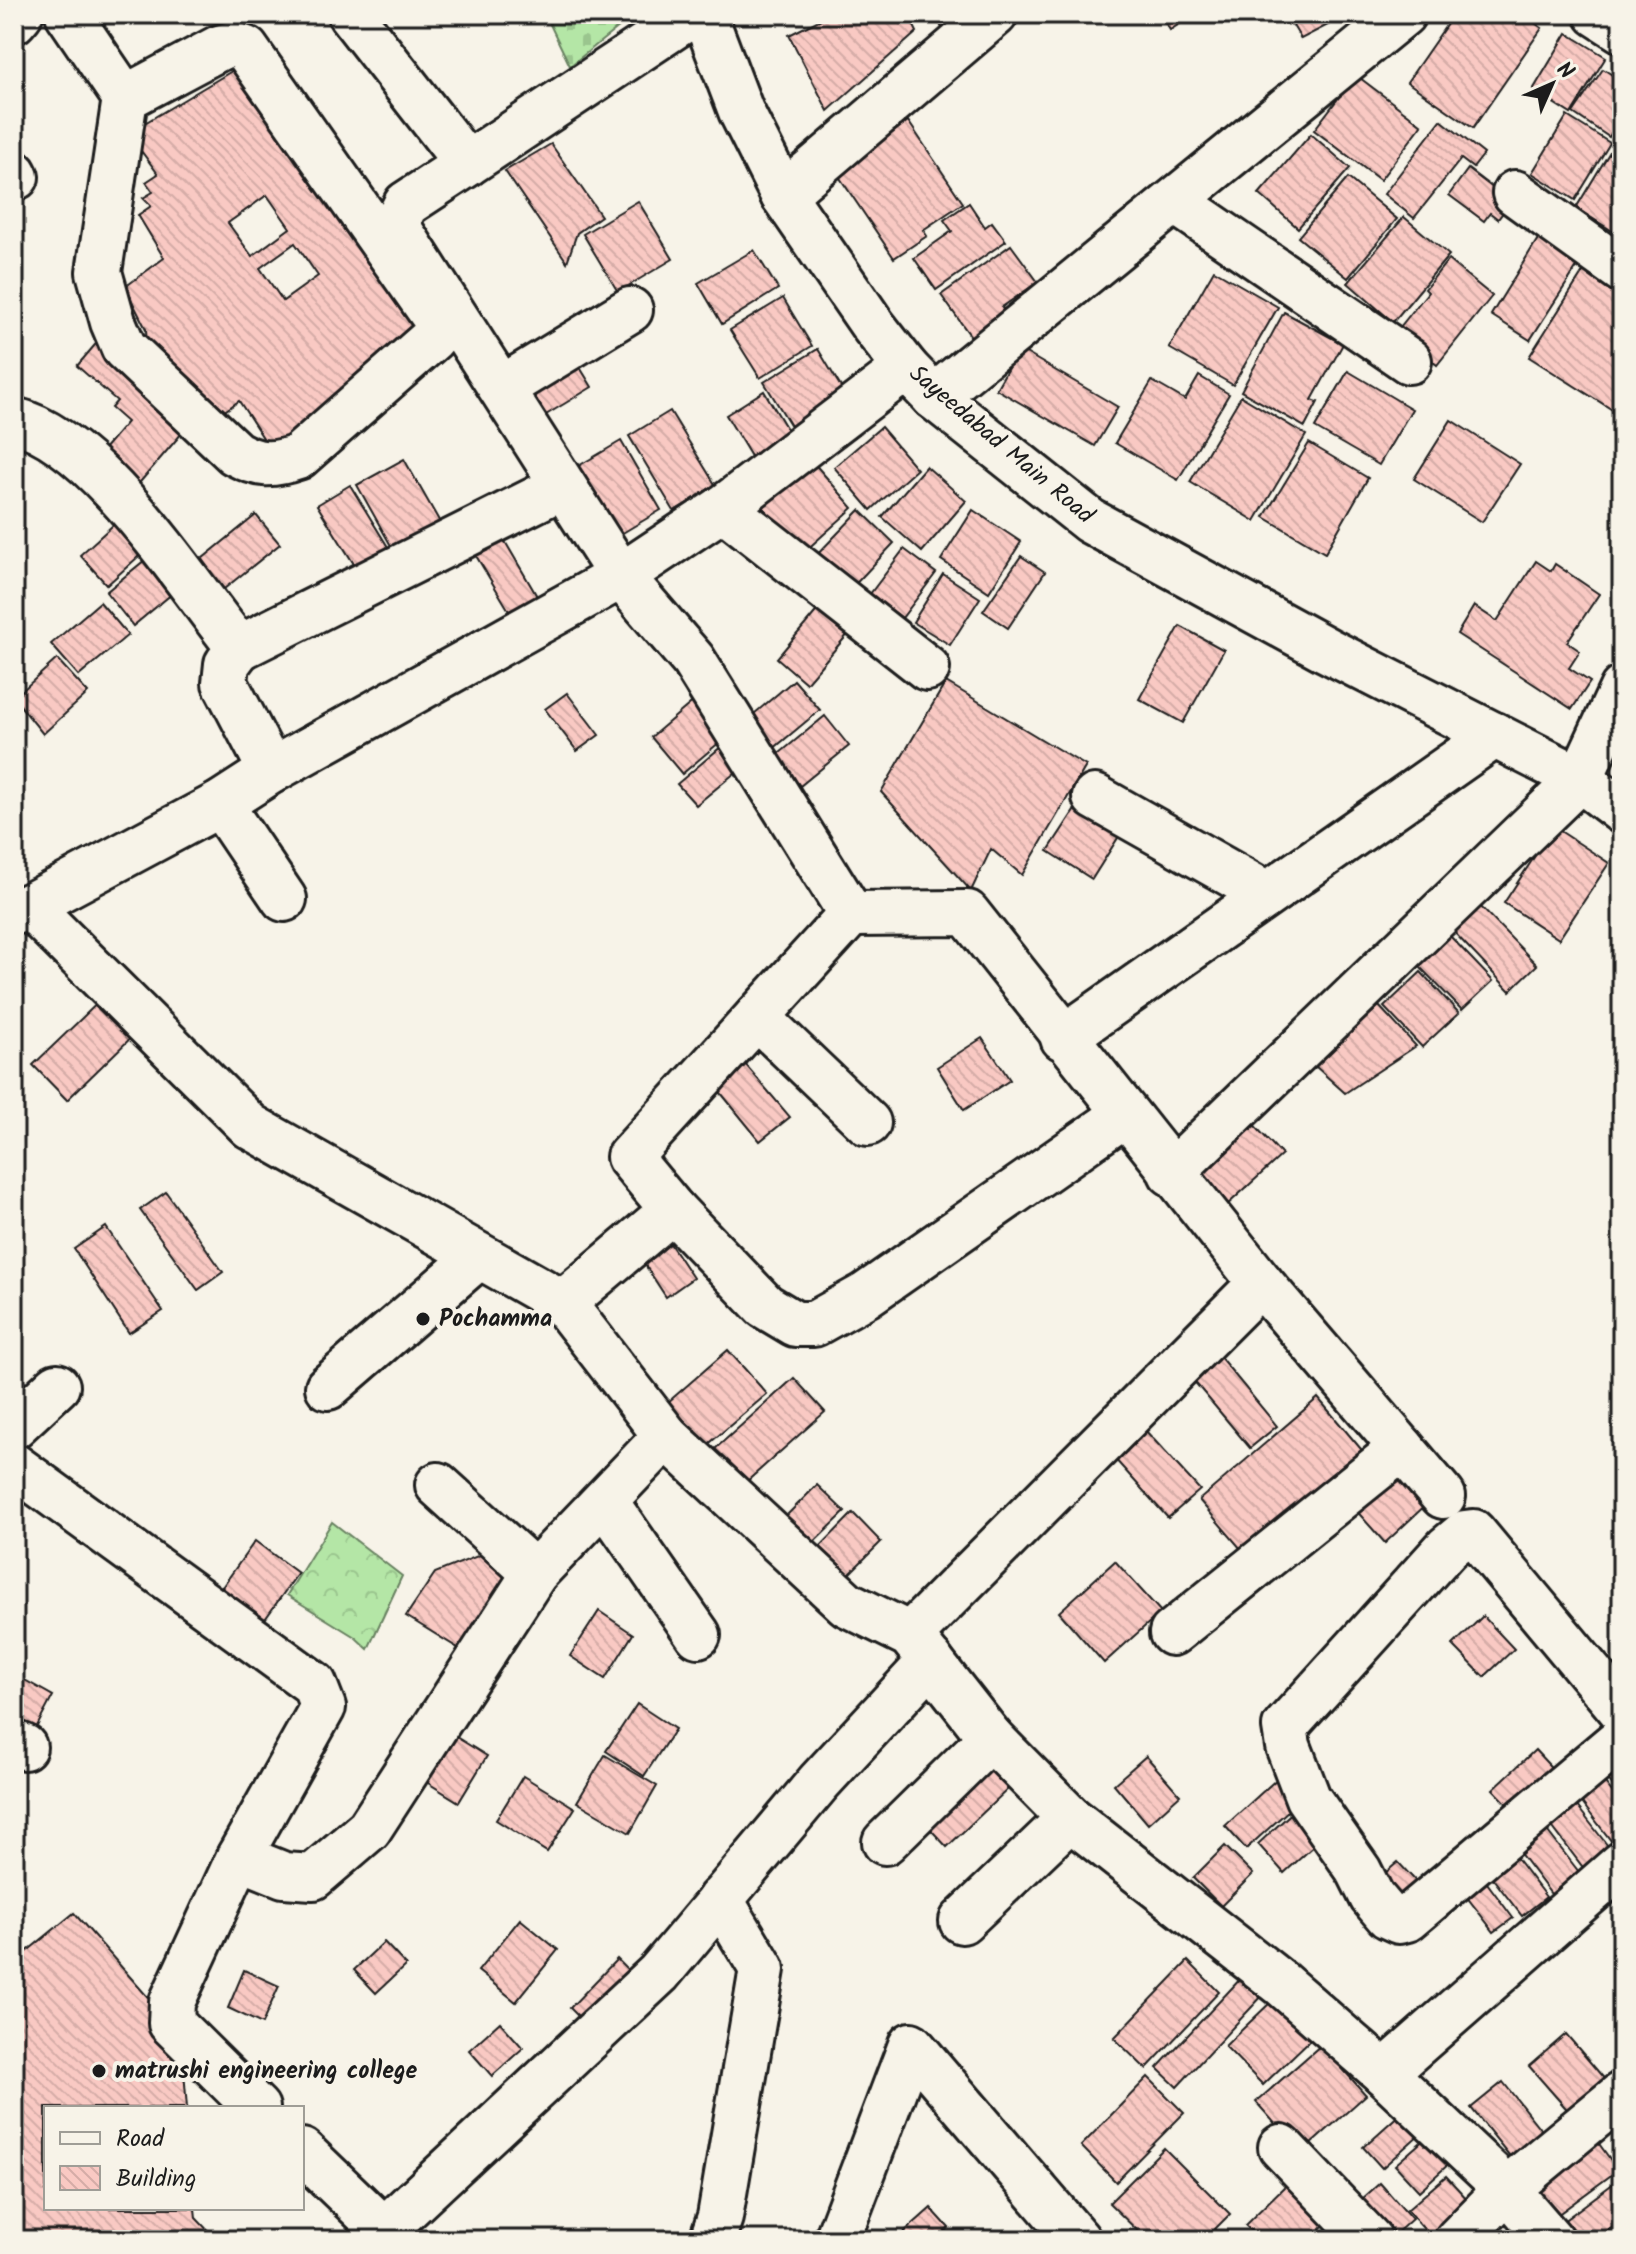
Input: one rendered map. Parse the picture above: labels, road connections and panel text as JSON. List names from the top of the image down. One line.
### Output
{"streets":{"street":["Sayeedabad Main Road"]},"places":["Pochamma","matrushi engineering college"],"legend":["Road","Building"],"north":"top right"}
